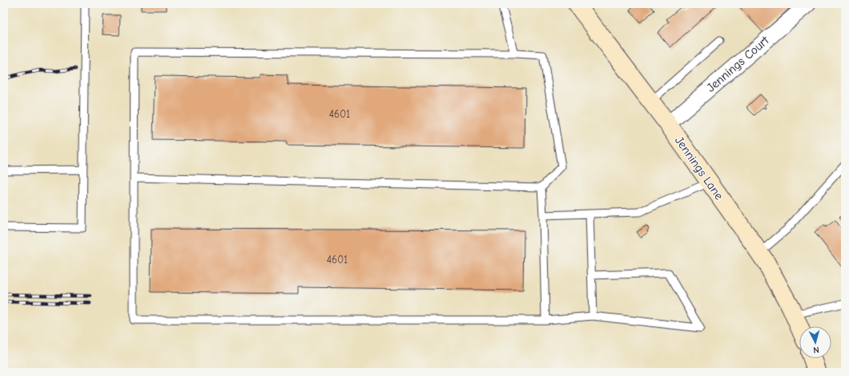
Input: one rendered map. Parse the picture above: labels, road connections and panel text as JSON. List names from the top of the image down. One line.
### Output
{"streets":{"street":["Jennings Court","Jennings Lane"]},"crossings":[["Jennings Court","Jennings Lane"]],"house_numbers":["4601","4601"],"north":"bottom"}
